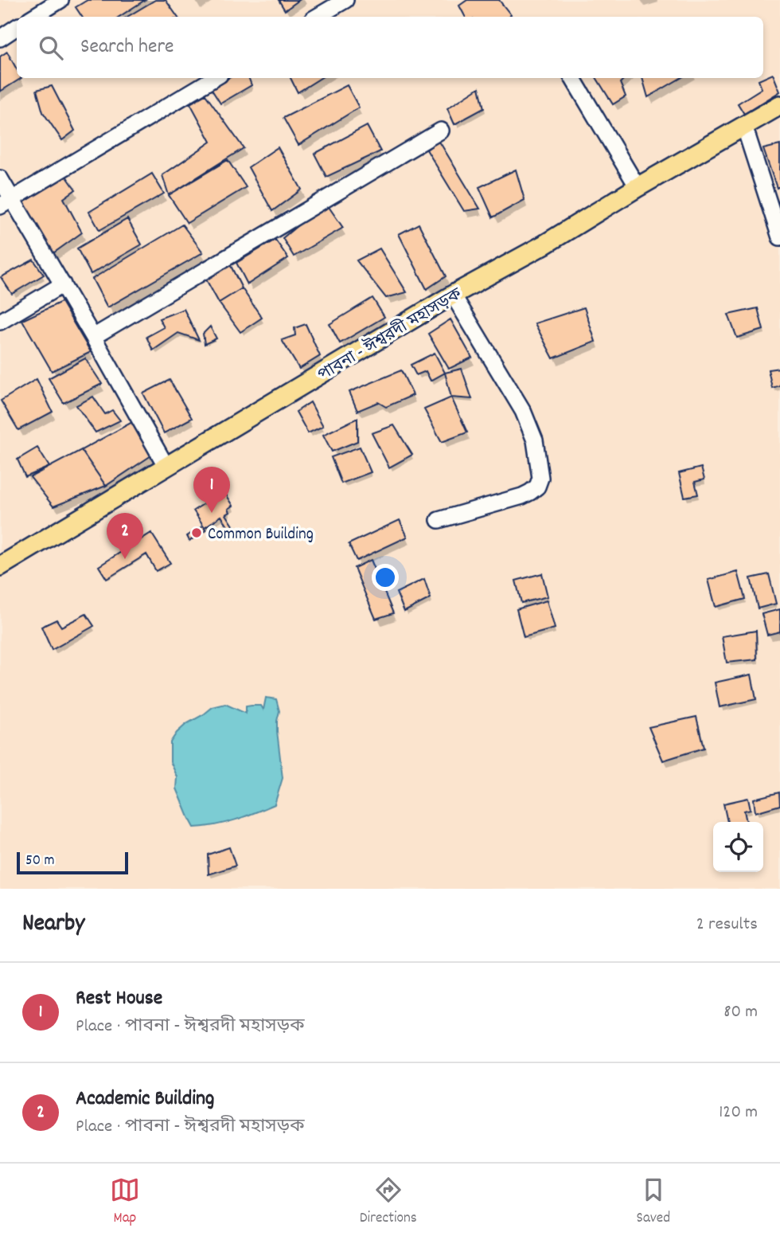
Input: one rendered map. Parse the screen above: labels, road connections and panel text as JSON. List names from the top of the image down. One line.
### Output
{"streets":{"main road":["পাবনা - ঈশ্বরদী মহাসড়ক"]},"places":["Common Building"],"scale_bar":"50 m","page":{"search":"Search here","pins":["1","2"],"scale":"50 m","heading":["Nearby","2 results"],"list":[{"mark":"1","name":"Rest House","note":"Place · পাবনা - ঈশ্বরদী মহাসড়ক","value":"80 m"},{"mark":"2","name":"Academic Building","note":"Place · পাবনা - ঈশ্বরদী মহাসড়ক","value":"120 m"}],"nav":["Map","Directions","Saved"]}}
